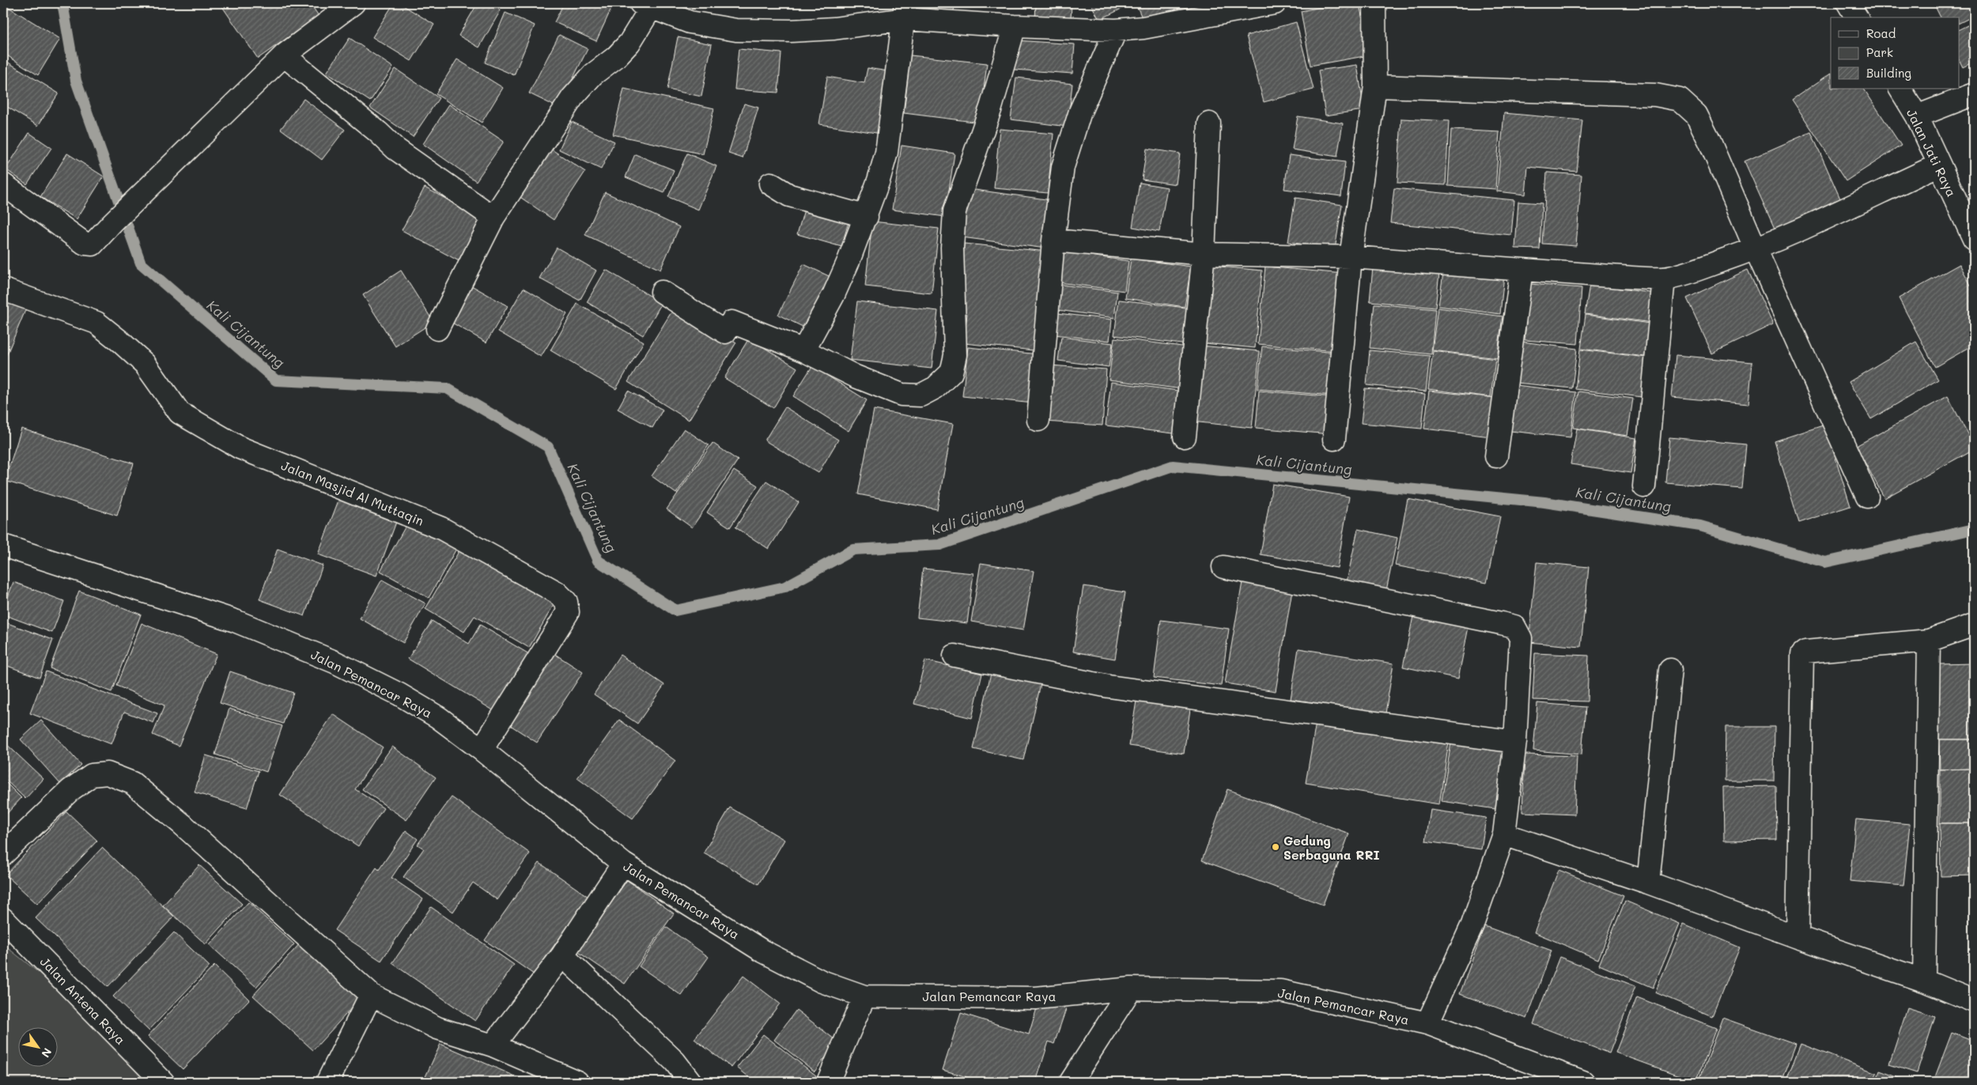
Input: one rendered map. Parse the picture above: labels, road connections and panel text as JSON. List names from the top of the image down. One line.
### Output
{"streets":{"street":["Jalan Jati Raya","Jalan Masjid Al Muttaqin","Jalan Pemancar Raya","Jalan Antena Raya"]},"crossings":[["Jalan Masjid Al Muttaqin","Jalan Pemancar Raya"]],"water":["Kali Cijantung"],"places":["Gedung Serbaguna RRI"],"legend":["Road","Park","Building"],"north":"bottom right"}
